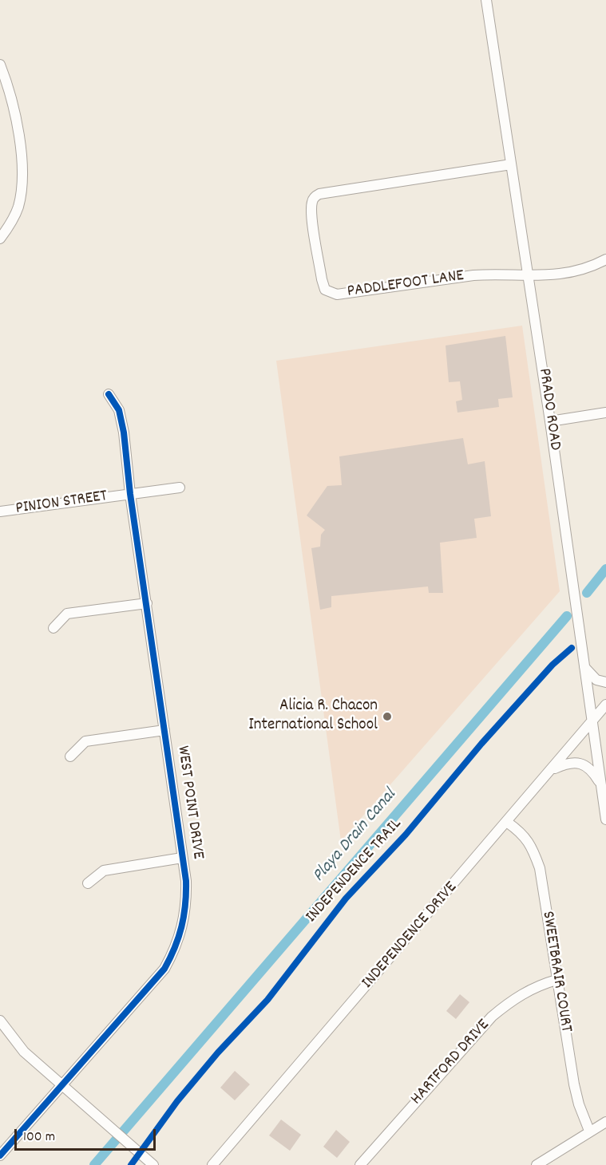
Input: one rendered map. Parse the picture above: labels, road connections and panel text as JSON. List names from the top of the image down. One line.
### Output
{"streets":{"street":["PADDLEFOOT LANE","PRADO ROAD","PINION STREET","WEST POINT DRIVE","INDEPENDENCE DRIVE","SWEETBRAIR COURT","HARTFORD DRIVE"],"cycle path":["INDEPENDENCE TRAIL"]},"crossings":[["PADDLEFOOT LANE","PRADO ROAD"],["PRADO ROAD","INDEPENDENCE DRIVE"],["PINION STREET","WEST POINT DRIVE"],["INDEPENDENCE DRIVE","SWEETBRAIR COURT"],["SWEETBRAIR COURT","HARTFORD DRIVE"]],"water":["Playa Drain Canal"],"places":["Alicia R. Chacon International School"],"scale_bar":"100 m"}
